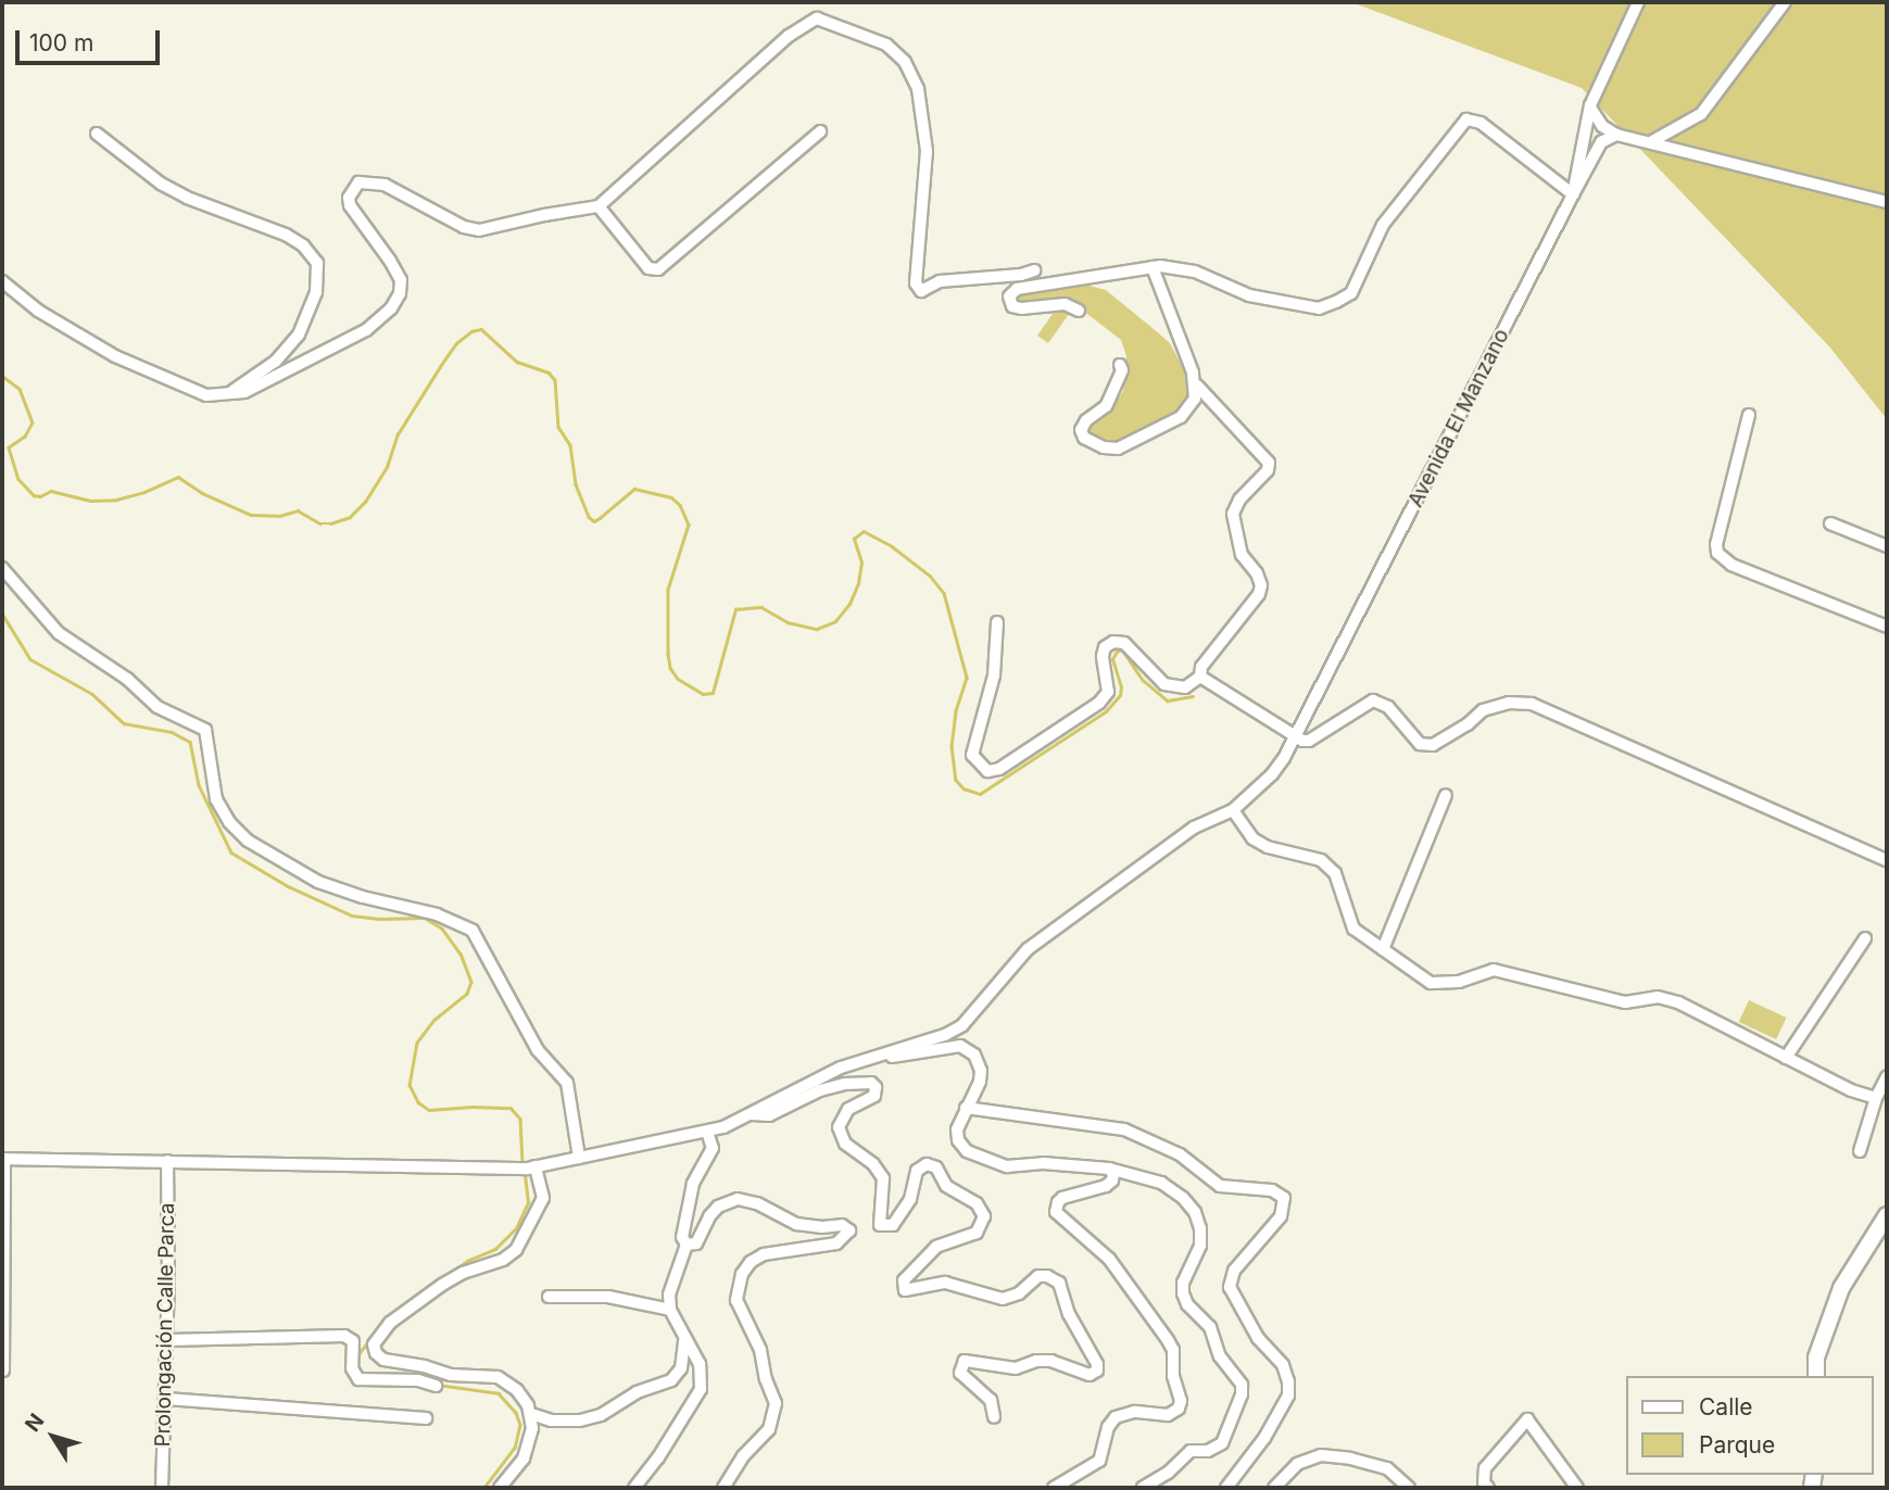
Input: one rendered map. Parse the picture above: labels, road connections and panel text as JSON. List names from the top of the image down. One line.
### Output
{"streets":{"street":["Avenida El Manzano","Prolongación Calle Parca"]},"legend":["Calle","Parque"],"scale_bar":"100 m","north":"top left"}
